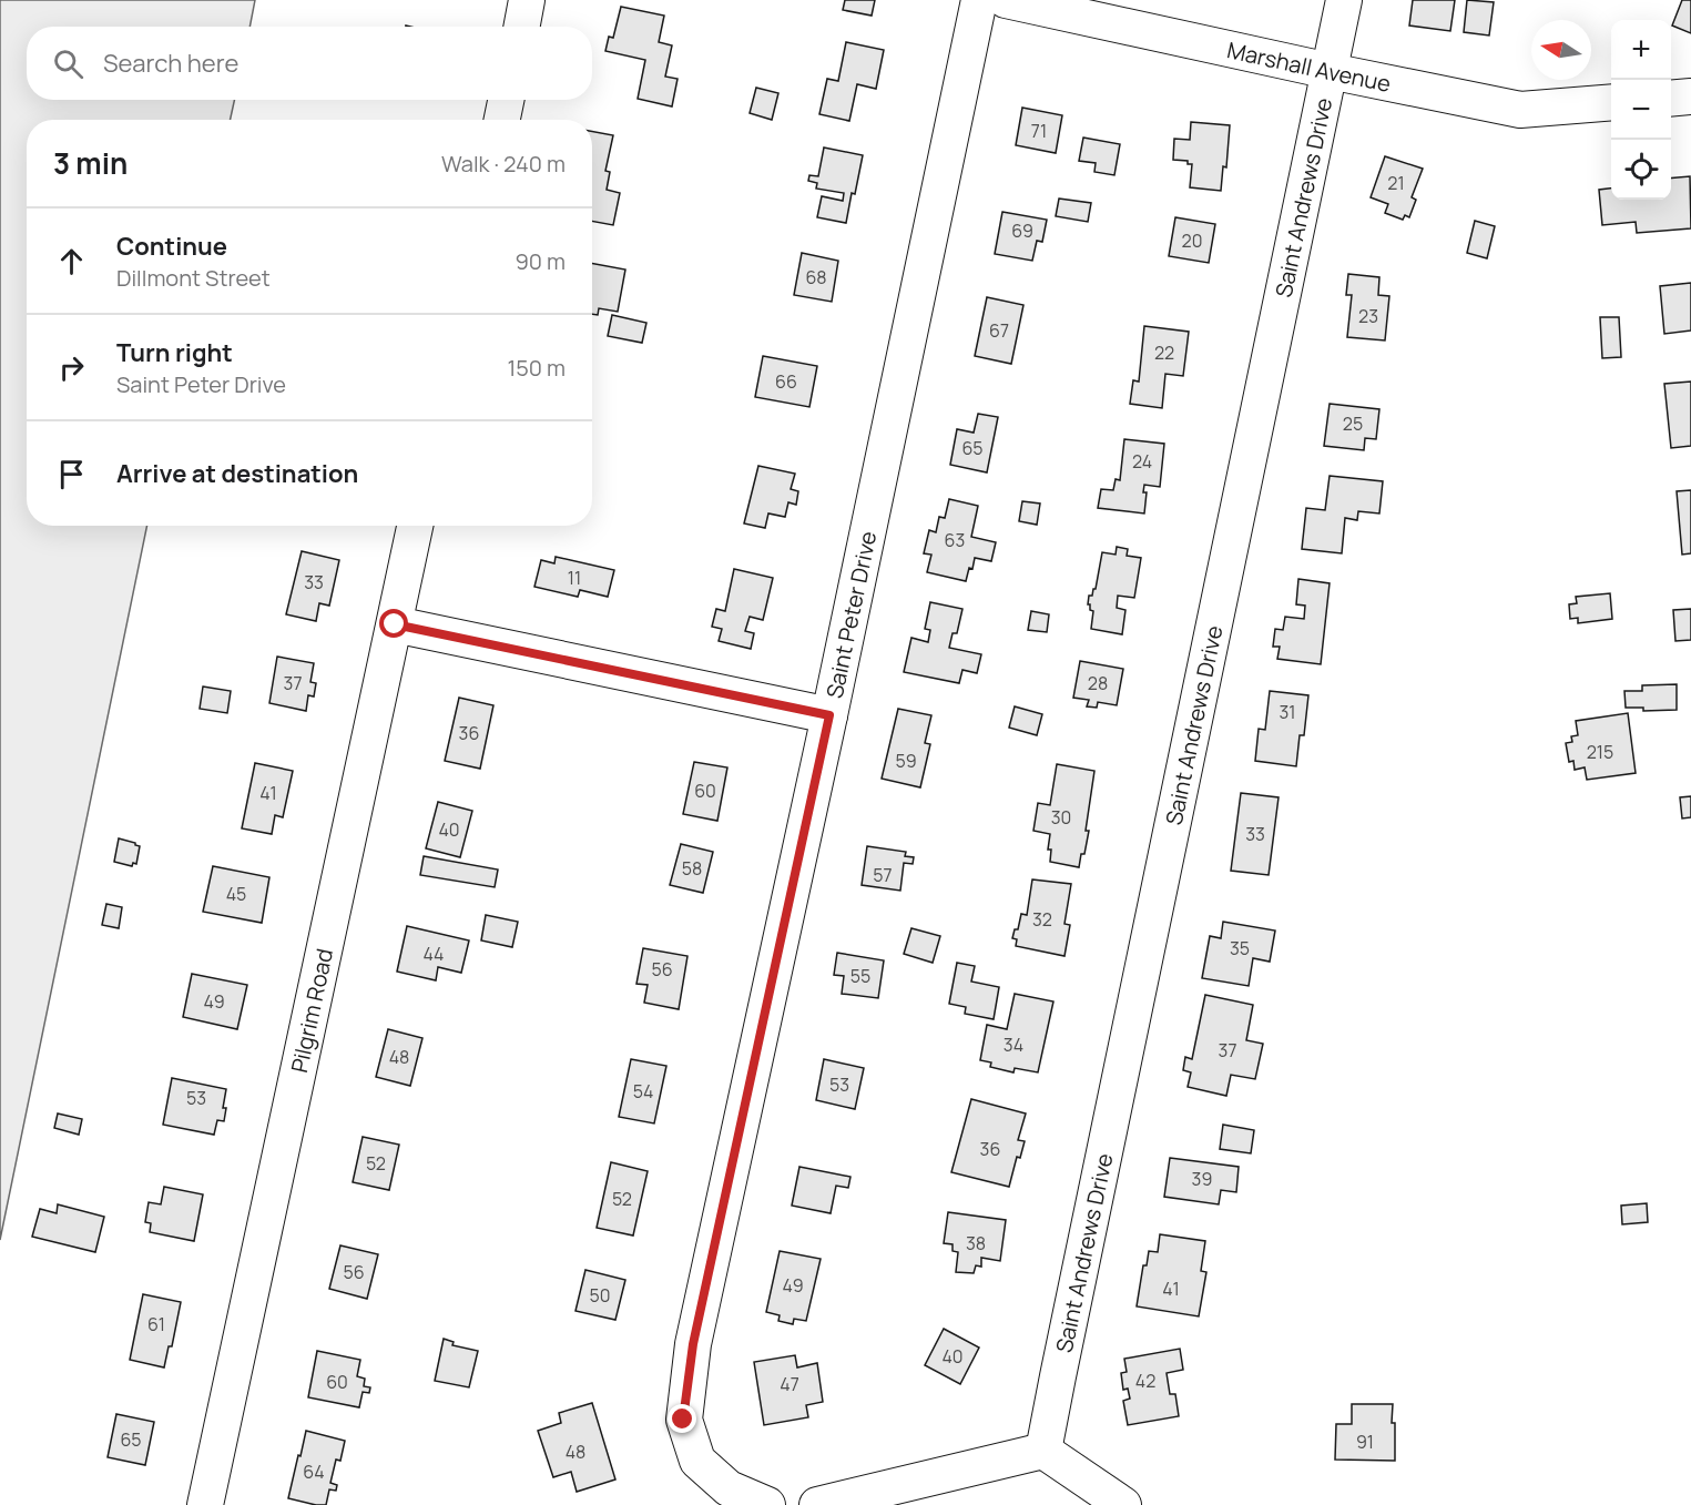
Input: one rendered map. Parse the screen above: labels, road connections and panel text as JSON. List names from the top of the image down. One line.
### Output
{"streets":{"street":["Marshall Avenue","Saint Andrews Drive","Saint Peter Drive","Pilgrim Road"]},"crossings":[["Marshall Avenue","Saint Andrews Drive"]],"house_numbers":["71","21","69","20","68","23","67","22","66","25","65","24","63","11","33","37","28","31","36","215","59","60","41","30","40","33","58","57","45","32","35","44","56","55","49","34","37","48","53","54","53","36","52","39","52","38","56","49","41","50","61","40","42","60","47","65","91","48","64"],"north":"left","page":{"map_buttons":["+","−"],"search":"Search here","heading":["3 min","Walk · 240 m"],"list":[["Continue","Dillmont Street","90 m"],["Turn right","Saint Peter Drive","150 m"],"Arrive at destination"]}}
